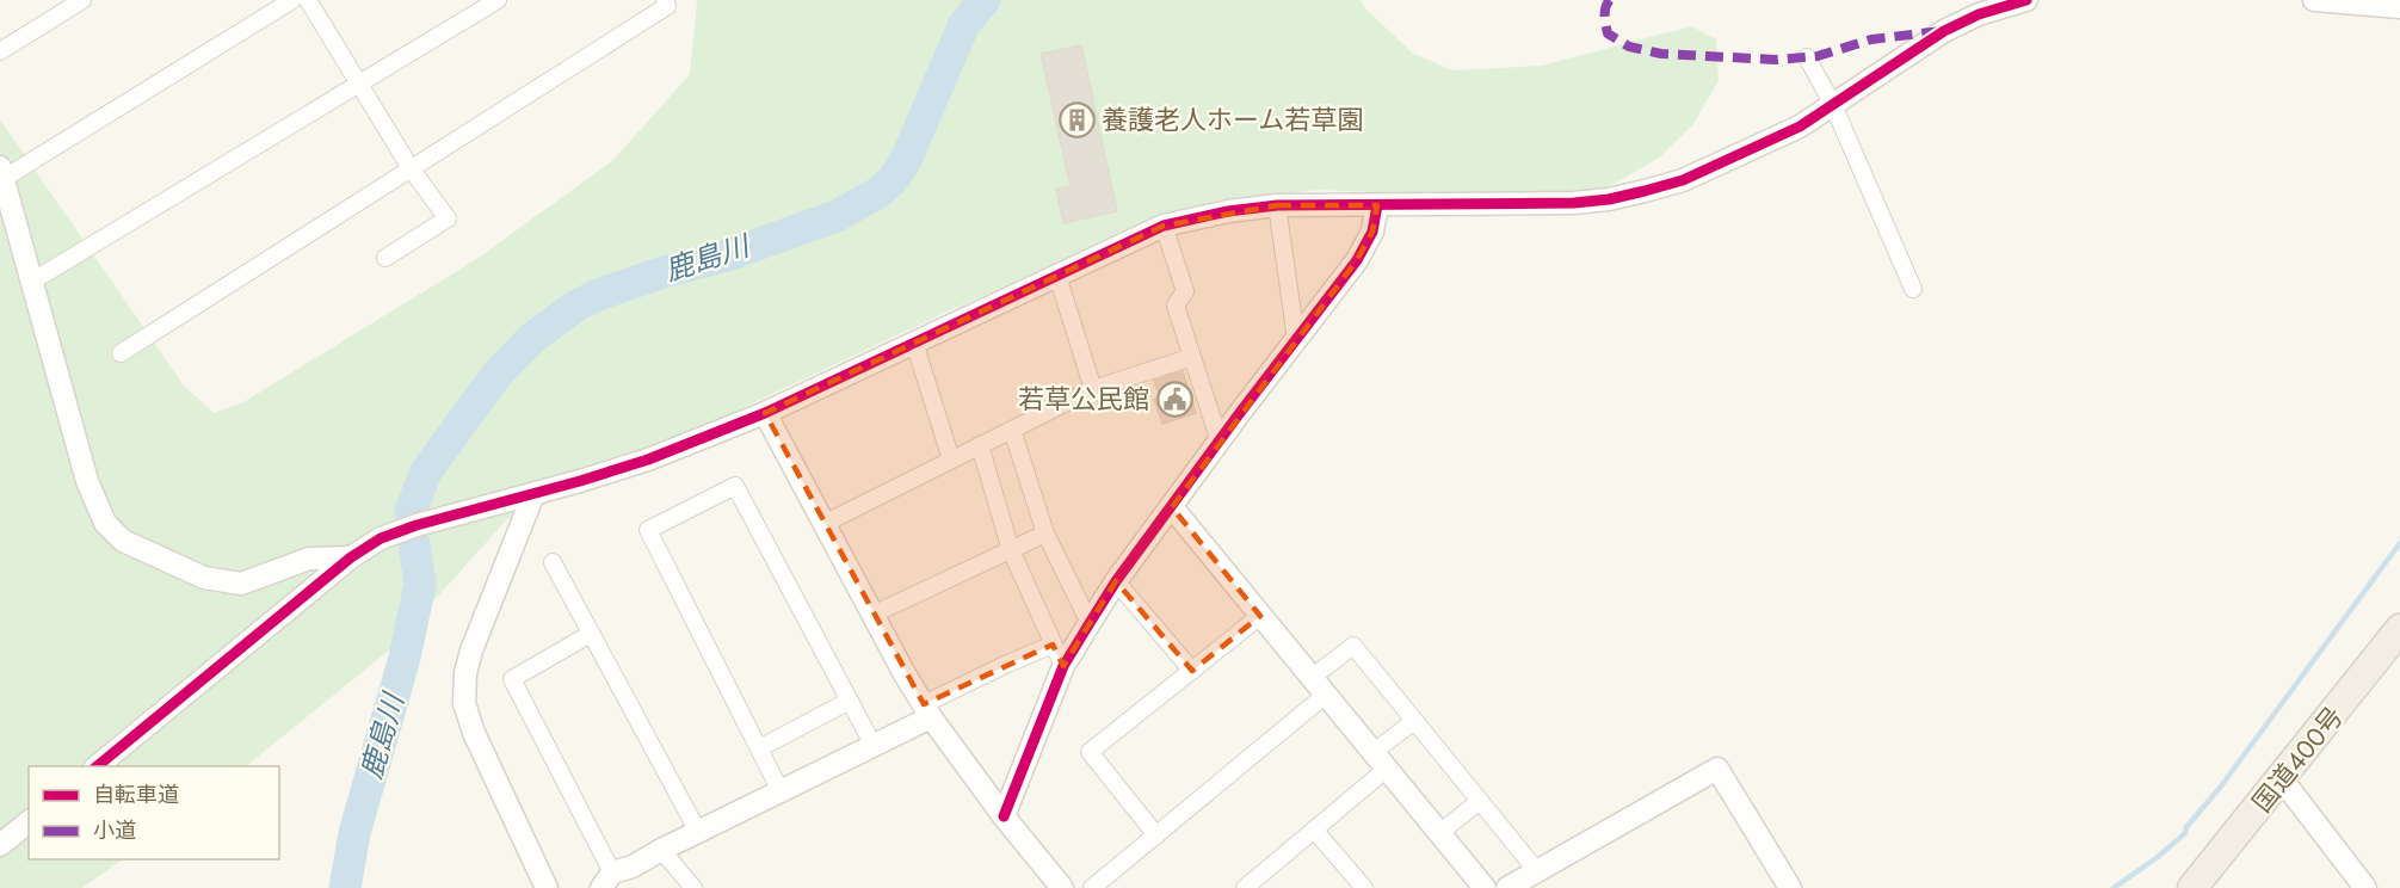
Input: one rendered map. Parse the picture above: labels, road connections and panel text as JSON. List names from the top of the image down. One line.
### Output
{"streets":{"highway":["国道400号"]},"water":["鹿島川"],"places":{"building":["養護老人ホーム若草園"],"public building":["若草公民館"]},"legend":["自転車道","小道"]}
